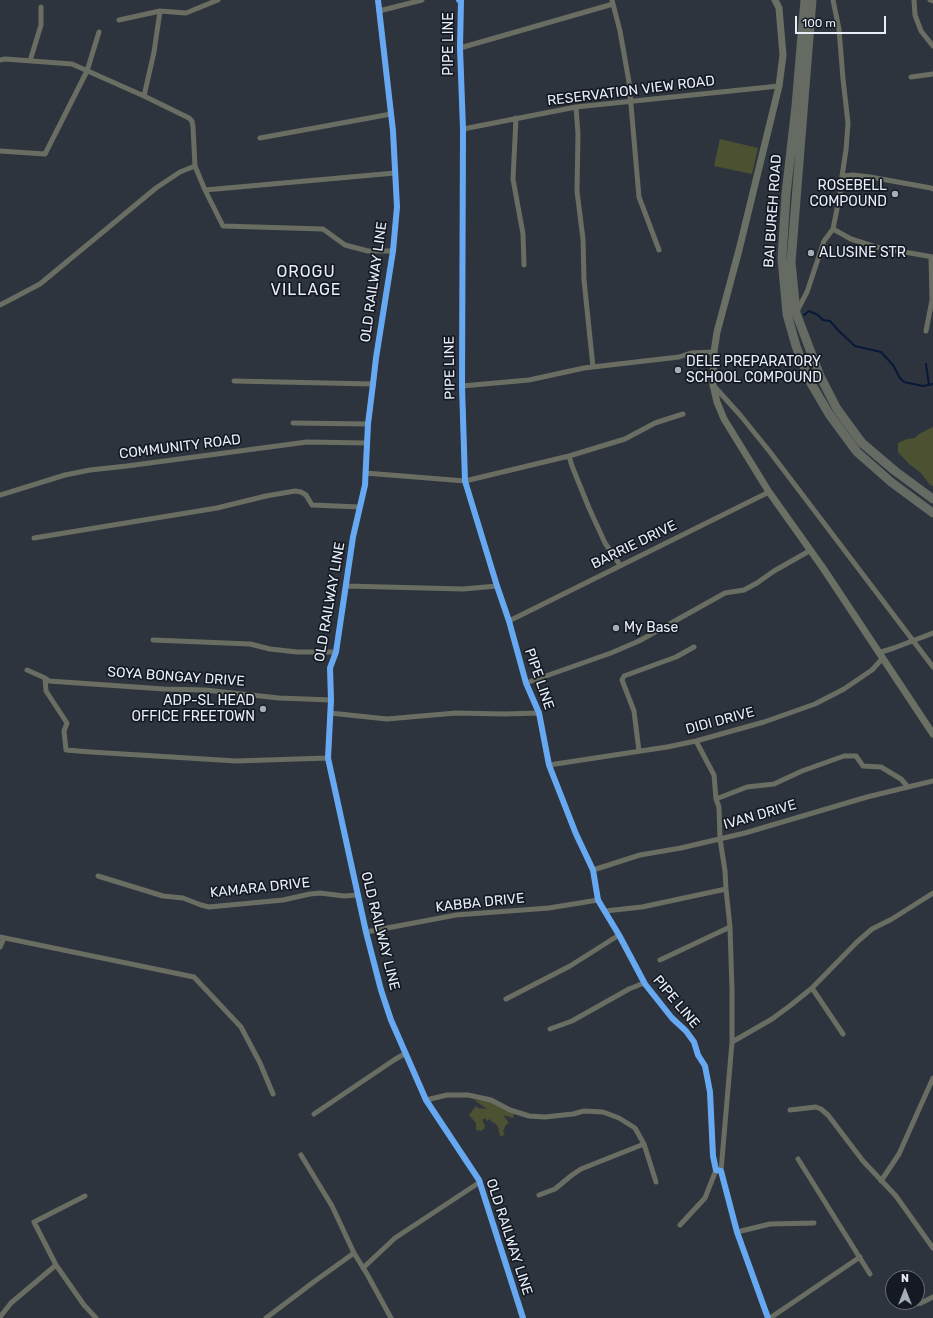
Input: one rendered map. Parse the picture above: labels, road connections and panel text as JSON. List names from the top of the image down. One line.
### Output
{"streets":{"highway":["BAI BUREH ROAD"],"street":["PIPE LINE","RESERVATION VIEW ROAD","OLD RAILWAY LINE","COMMUNITY ROAD","BARRIE DRIVE","SOYA BONGAY DRIVE","DIDI DRIVE","IVAN DRIVE","KAMARA DRIVE","KABBA DRIVE"]},"crossings":[["PIPE LINE","RESERVATION VIEW ROAD"],["PIPE LINE","BARRIE DRIVE"],["PIPE LINE","DIDI DRIVE"],["PIPE LINE","IVAN DRIVE"],["PIPE LINE","KABBA DRIVE"],["OLD RAILWAY LINE","COMMUNITY ROAD"],["OLD RAILWAY LINE","SOYA BONGAY DRIVE"],["OLD RAILWAY LINE","KAMARA DRIVE"],["OLD RAILWAY LINE","KABBA DRIVE"]],"districts":["OROGU VILLAGE"],"places":["ROSEBELL COMPOUND","ALUSINE STR","DELE PREPARATORY SCHOOL COMPOUND","My Base","ADP-SL HEAD OFFICE FREETOWN"],"scale_bar":"100 m","north":"top"}
